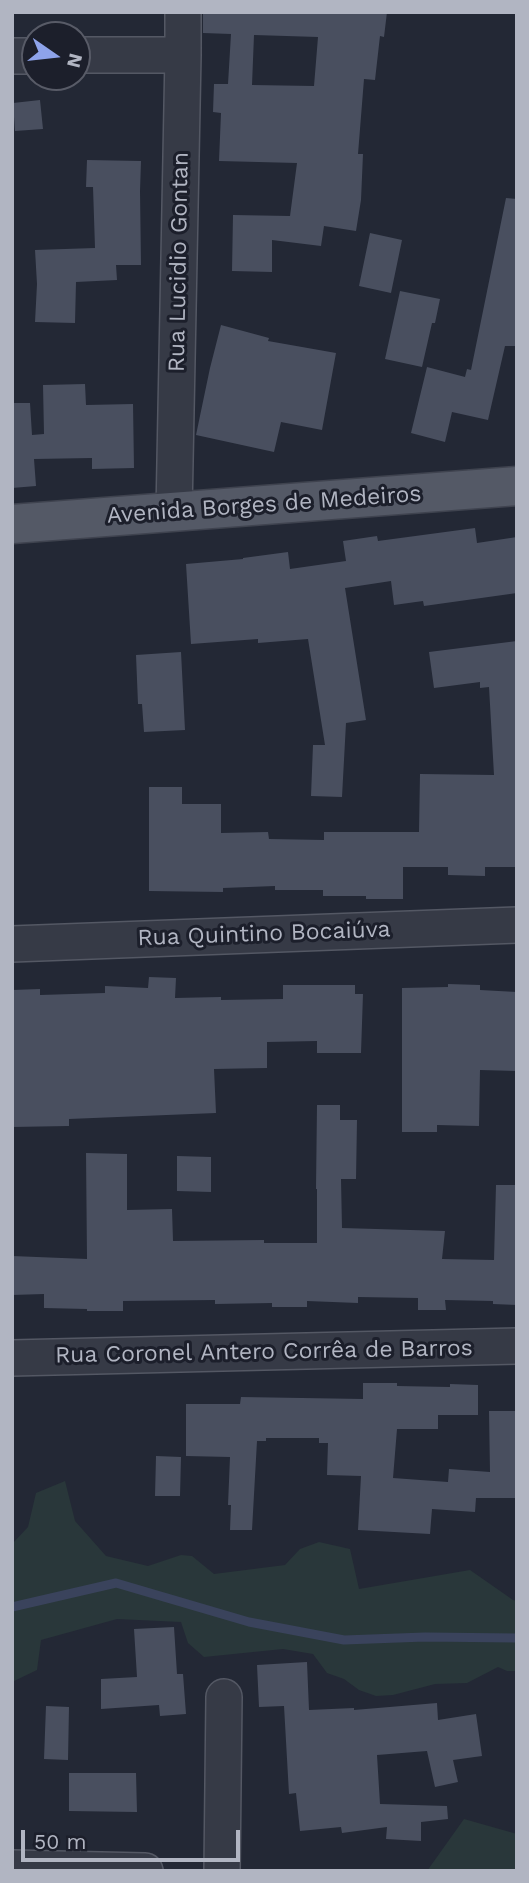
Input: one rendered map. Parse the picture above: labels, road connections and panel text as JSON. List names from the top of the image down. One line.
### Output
{"streets":{"main road":["Avenida Borges de Medeiros"],"street":["Rua Lucidio Gontan","Rua Quintino Bocaiúva","Rua Coronel Antero Corrêa de Barros"]},"crossings":[["Rua Lucidio Gontan","Avenida Borges de Medeiros"]],"scale_bar":"50 m","north":"right"}
